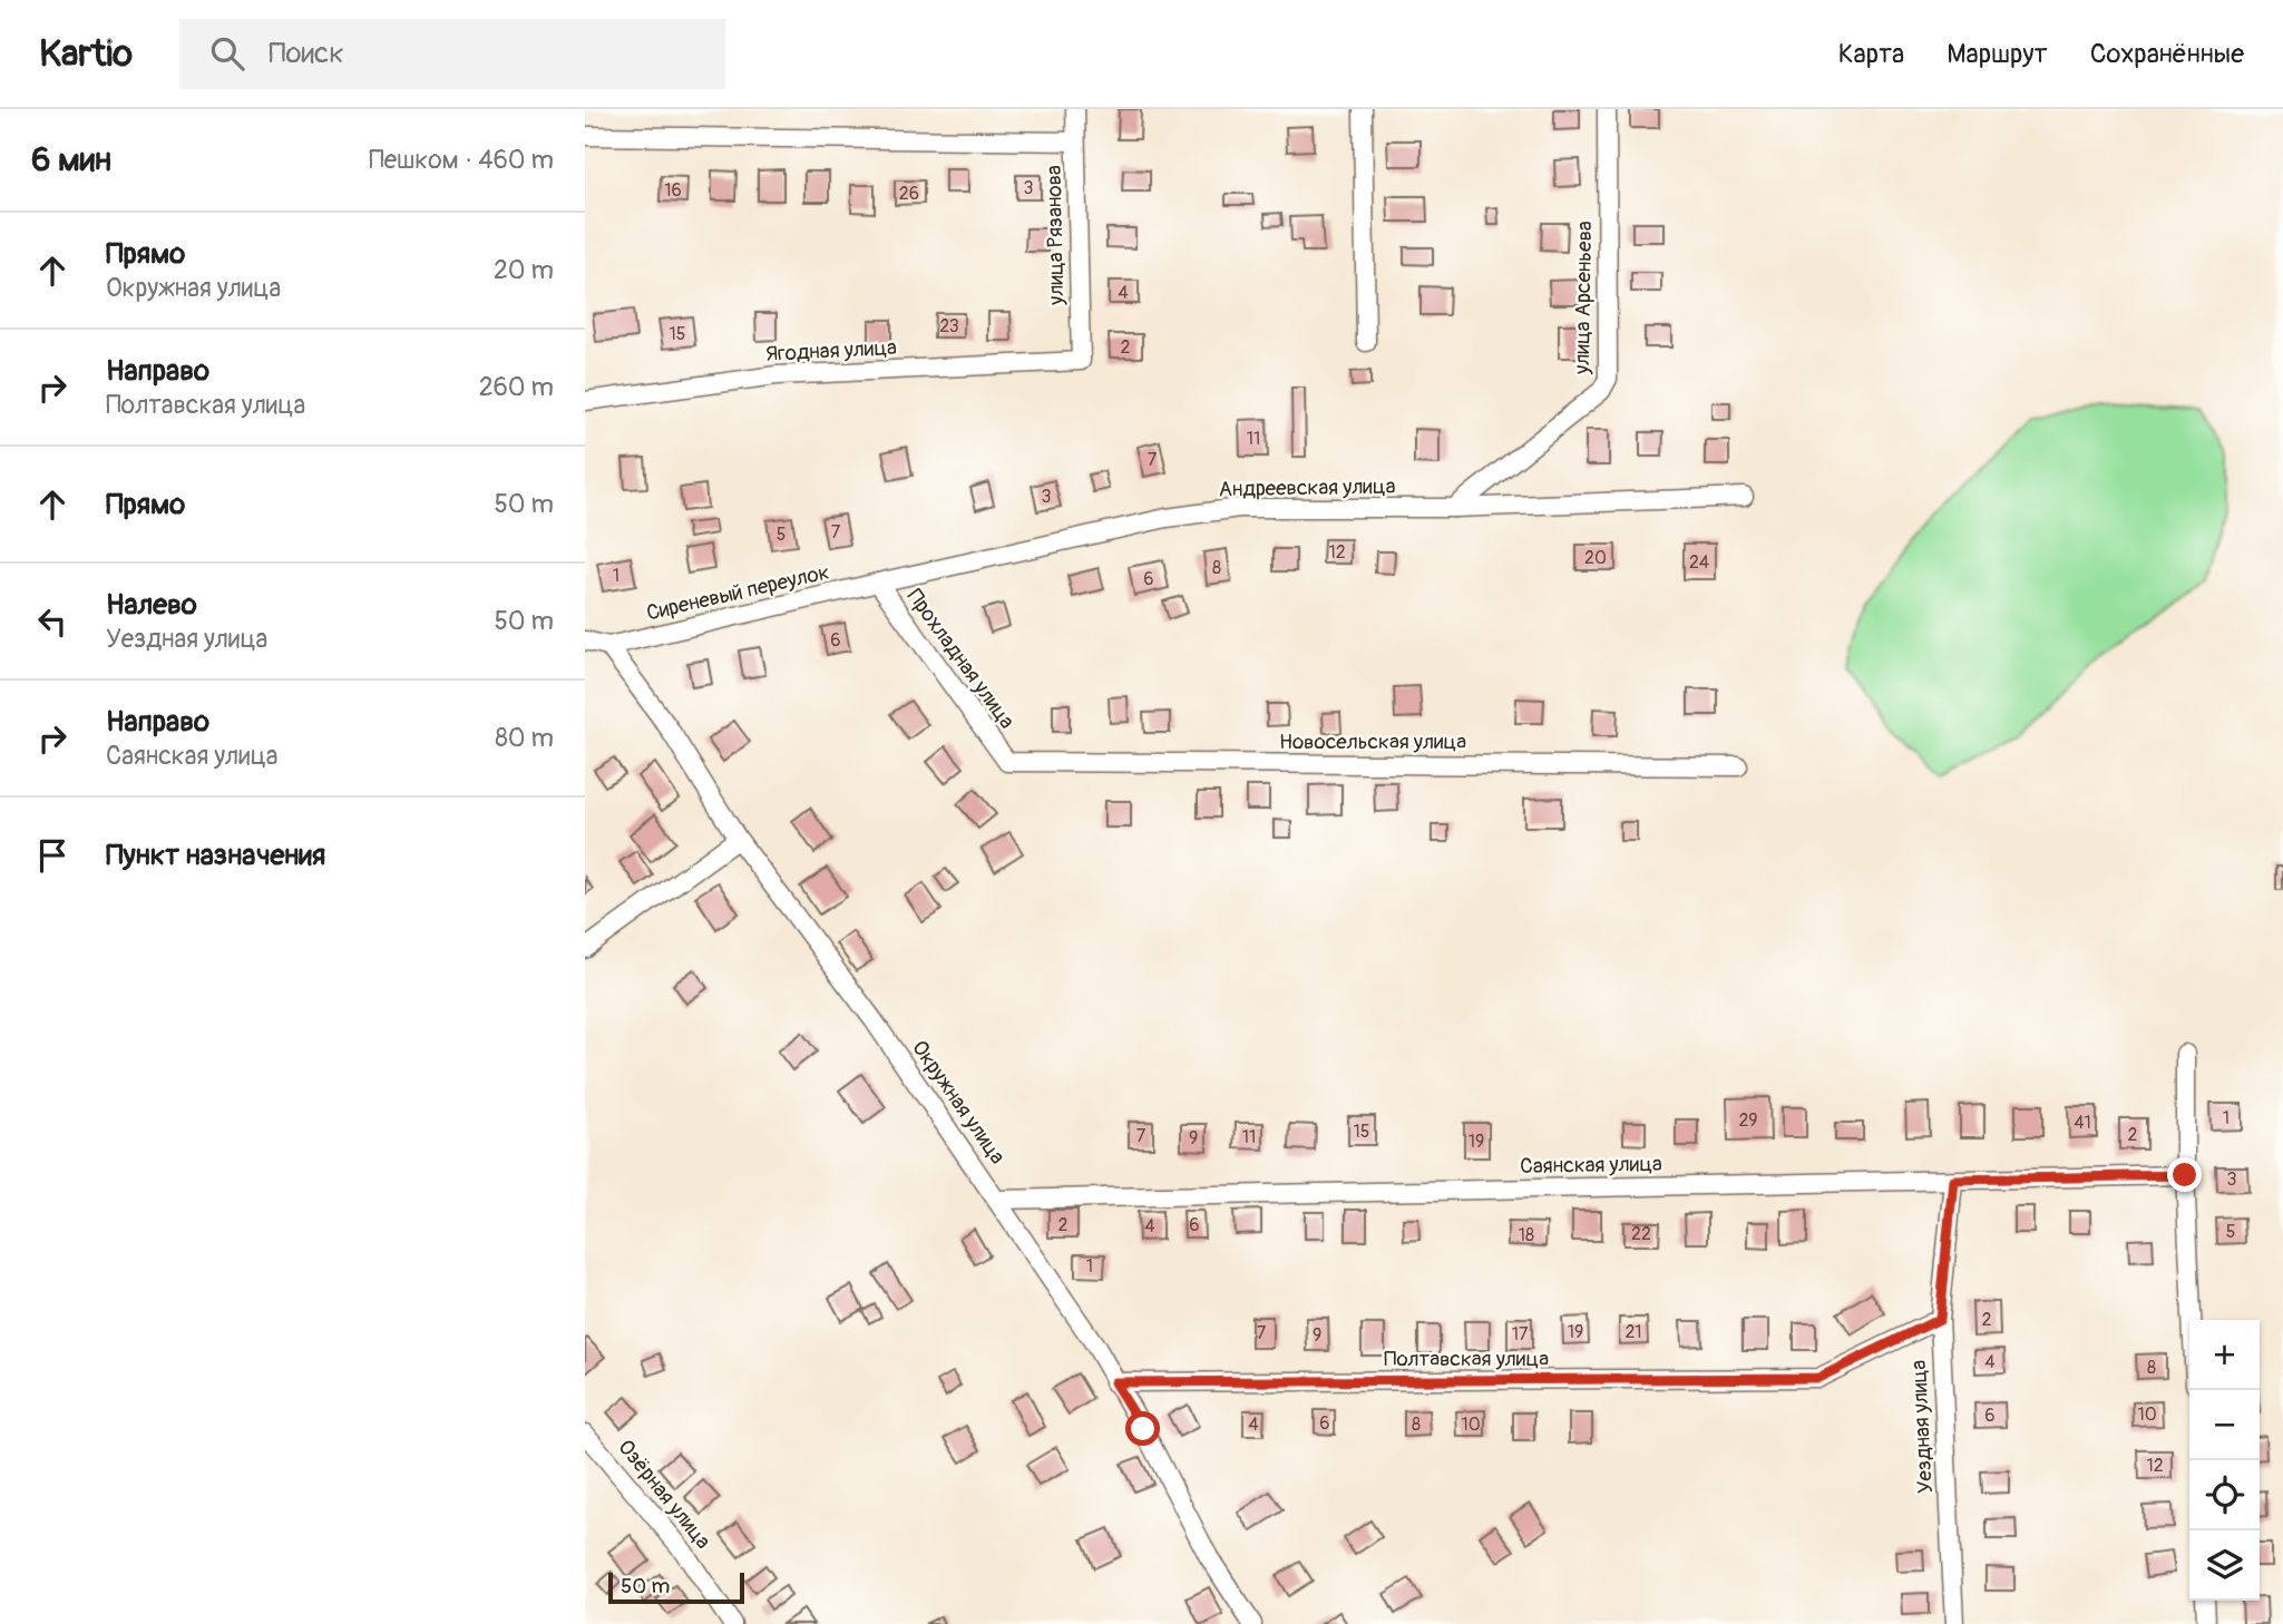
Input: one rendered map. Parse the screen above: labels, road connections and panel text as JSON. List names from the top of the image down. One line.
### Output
{"streets":{"street":["улица Рязанова","улица Арсеньева","Ягодная улица","Андреевская улица","Сиреневый переулок","Прохладная улица","Новосельская улица","Окружная улица","Саянская улица","Полтавская улица","Уездная улица","Озёрная улица"]},"crossings":[["улица Рязанова","Ягодная улица"],["улица Арсеньева","Андреевская улица"],["Андреевская улица","Сиреневый переулок"],["Андреевская улица","Прохладная улица"],["Сиреневый переулок","Прохладная улица"],["Сиреневый переулок","Окружная улица"],["Прохладная улица","Новосельская улица"],["Окружная улица","Саянская улица"],["Окружная улица","Полтавская улица"],["Саянская улица","Уездная улица"],["Полтавская улица","Уездная улица"]],"house_numbers":["3","16","26","4","23","15","2","11","7","3","7","5","12","20","24","8","1","6","6","1","29","41","15","2","7","11","9","19","3","2","6","4","5","22","18","1","2","19","21","7","17","9","4","8","10","6","6","4","8","10","12"],"scale_bar":"50 m","page":{"header":"Kartio","search":"Поиск","nav":["Карта","Маршрут","Сохранённые"],"heading":["6 мин","Пешком · 460 m"],"list":[["Прямо","Окружная улица","20 m"],["Направо","Полтавская улица","260 m"],["Прямо","50 m"],["Налево","Уездная улица","50 m"],["Направо","Саянская улица","80 m"],"Пункт назначения"],"map_buttons":["+","−"],"scale":"50 m"}}
